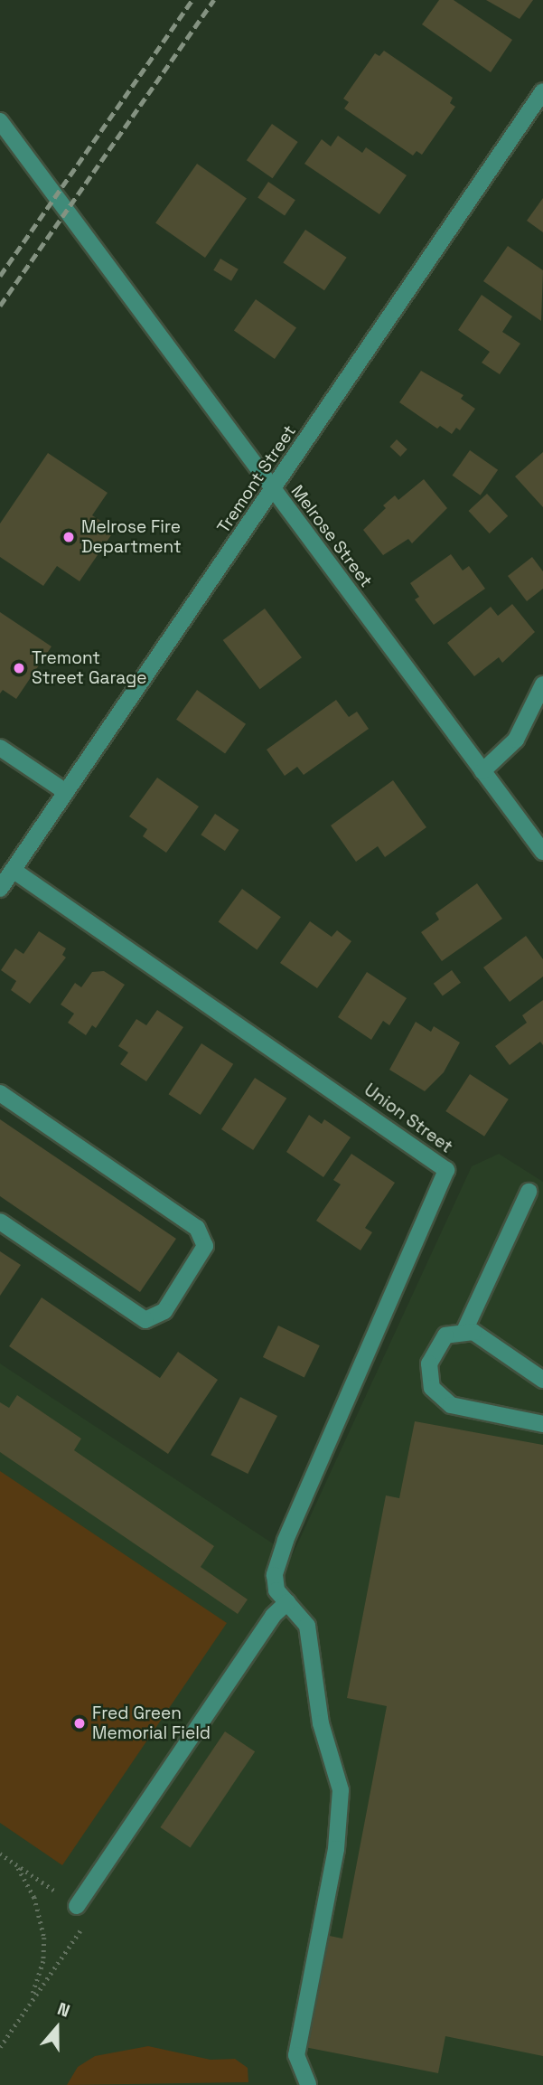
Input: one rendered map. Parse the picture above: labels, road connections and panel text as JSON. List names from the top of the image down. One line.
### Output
{"streets":{"street":["Tremont Street","Melrose Street","Union Street"]},"crossings":[["Tremont Street","Melrose Street"],["Tremont Street","Union Street"]],"places":["Melrose Fire Department","Tremont Street Garage","Fred Green Memorial Field"],"north":"top"}
